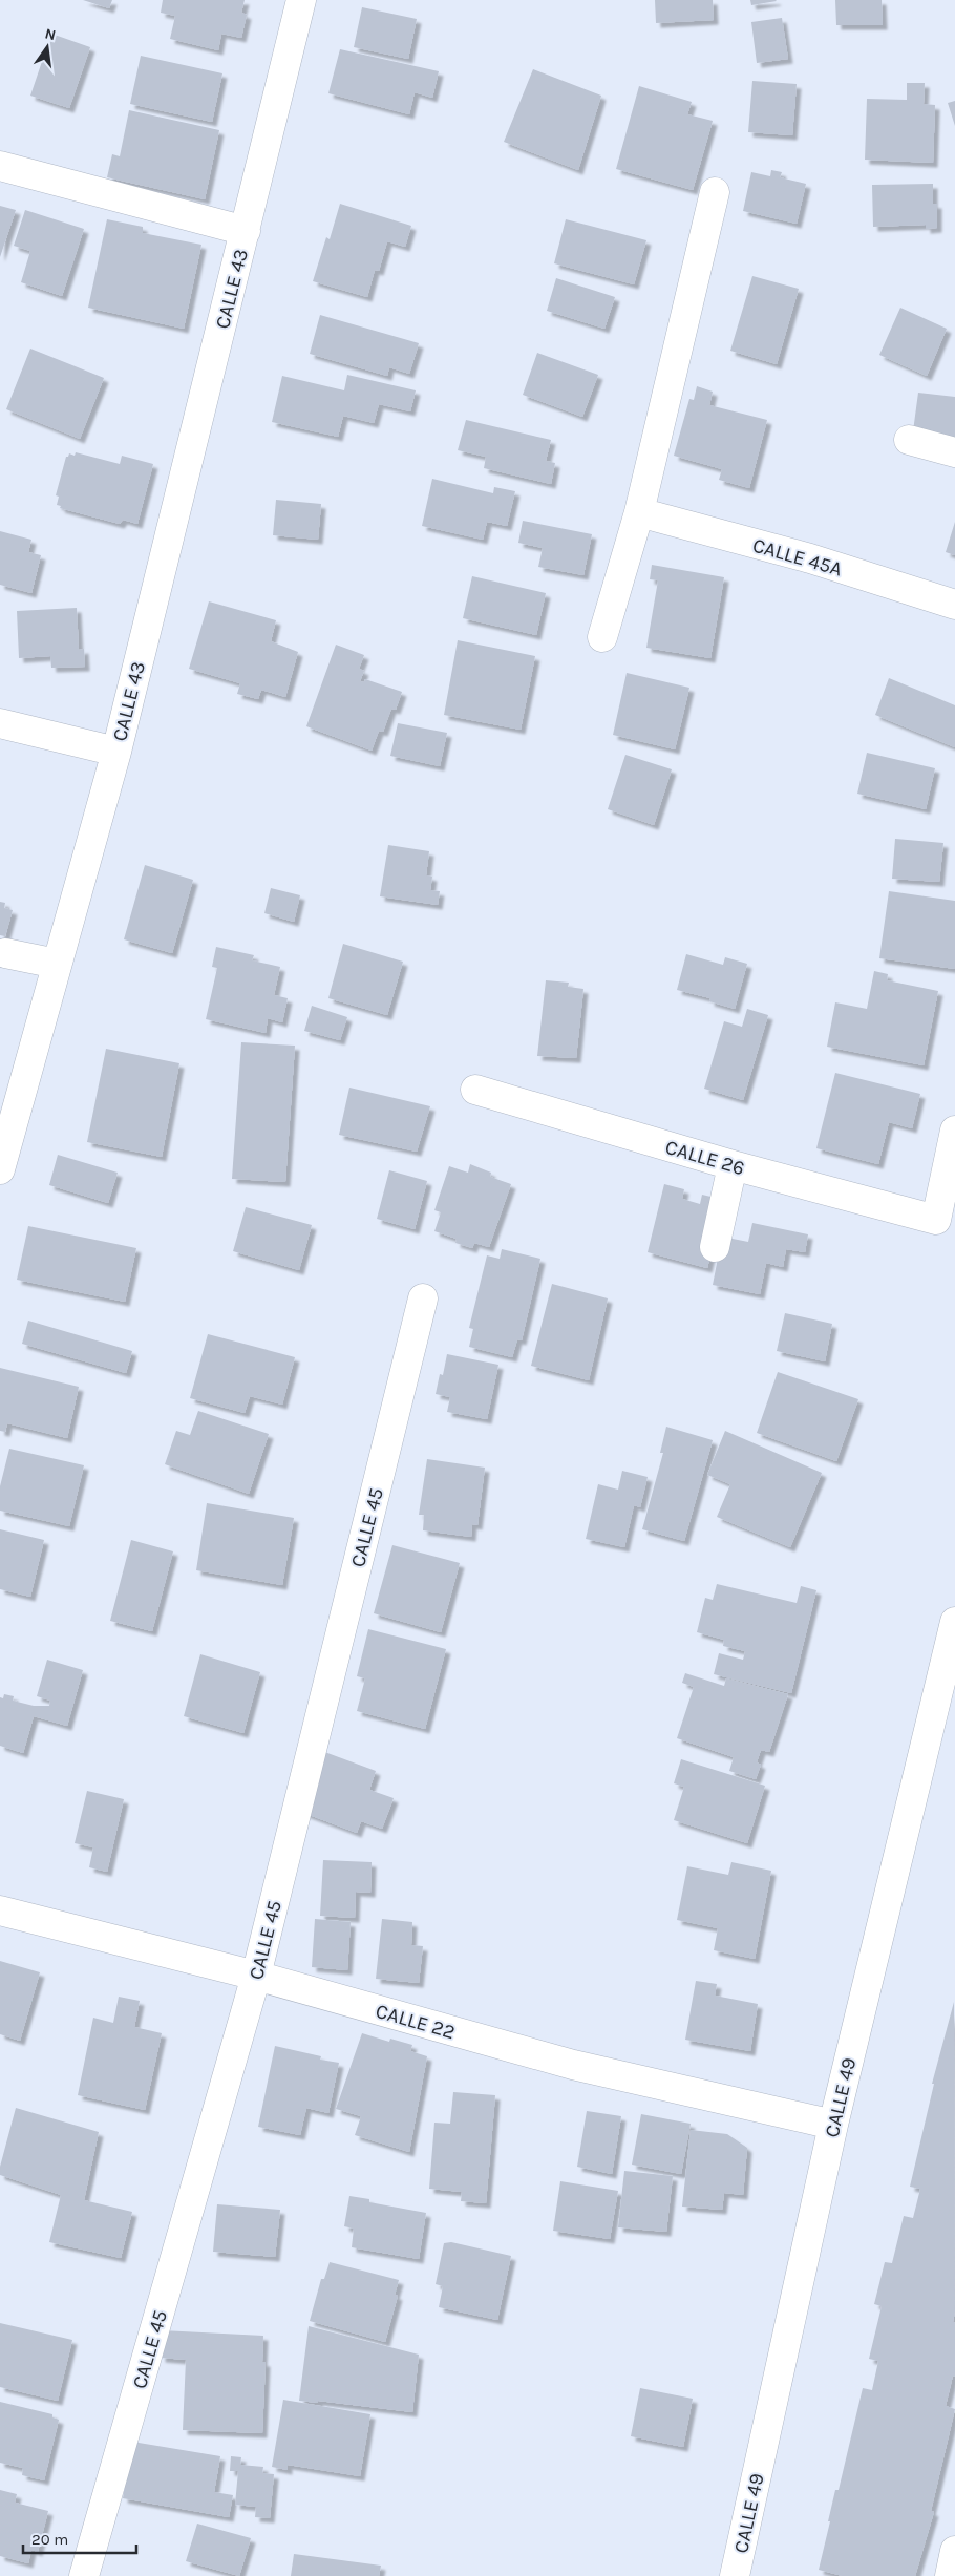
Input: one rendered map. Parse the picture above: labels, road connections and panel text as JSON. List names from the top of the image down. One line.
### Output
{"streets":{"street":["CALLE 43","CALLE 45A","CALLE 26","CALLE 45","CALLE 22","CALLE 49"]},"crossings":[["CALLE 45","CALLE 22"],["CALLE 22","CALLE 49"]],"scale_bar":"20 m","north":"top"}
